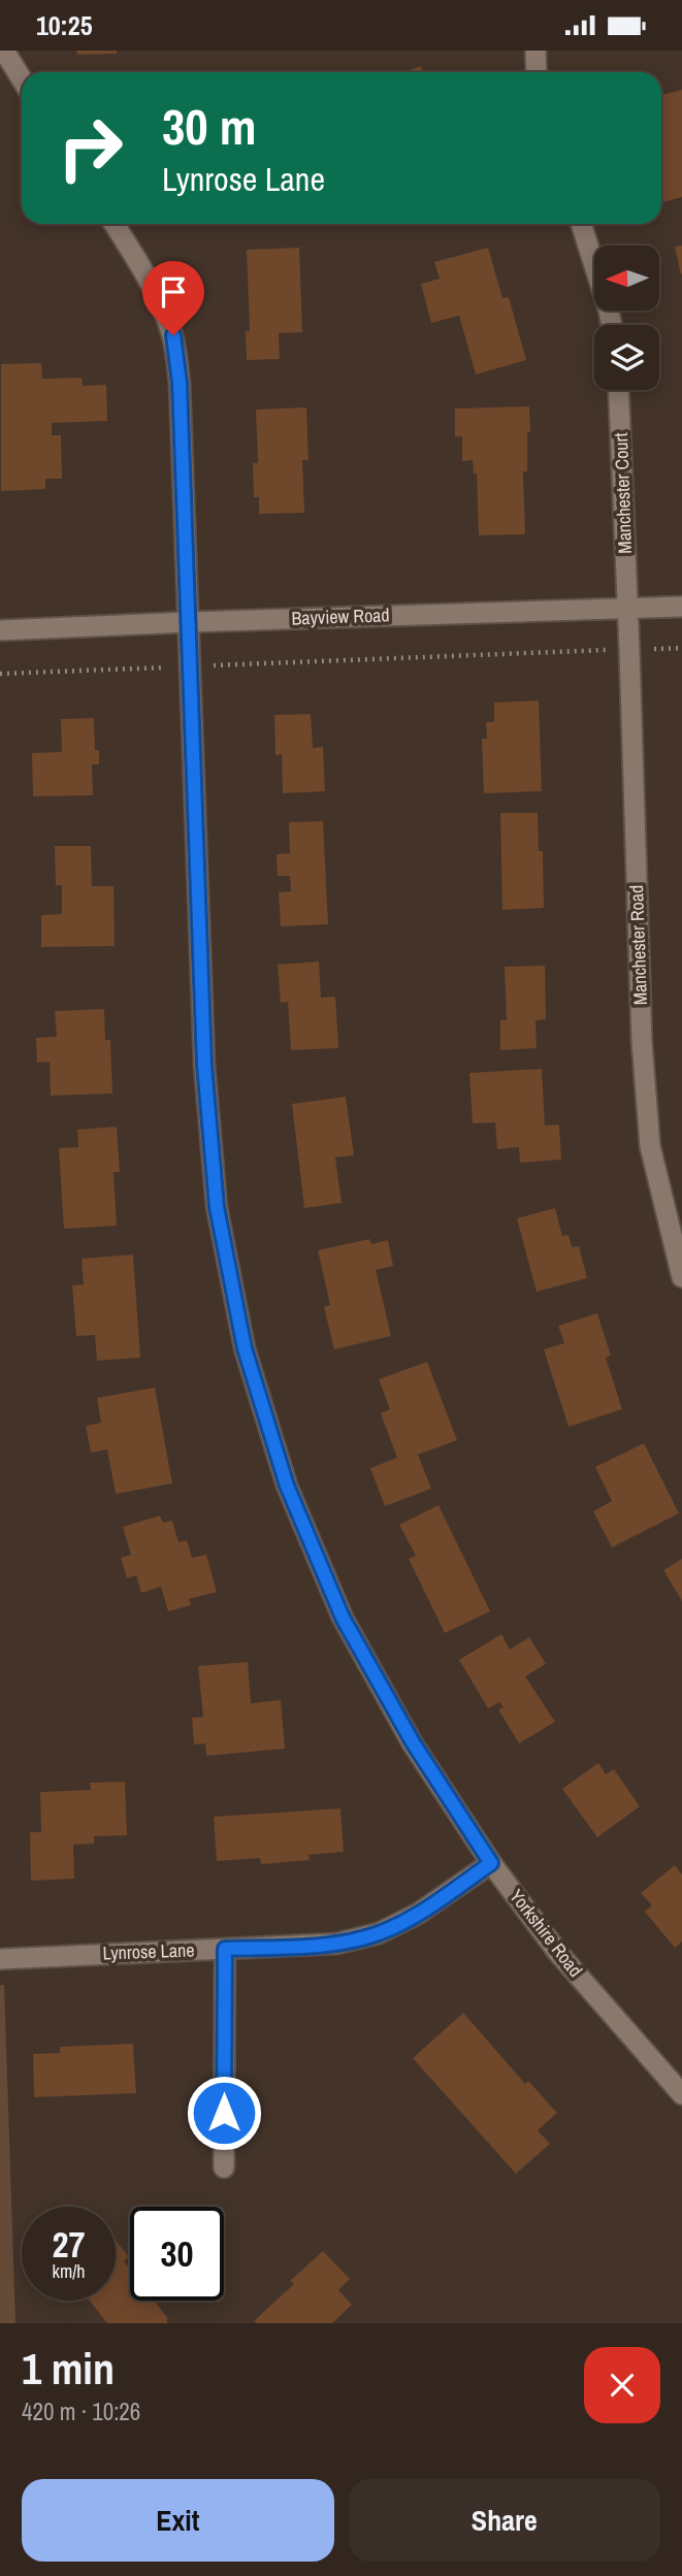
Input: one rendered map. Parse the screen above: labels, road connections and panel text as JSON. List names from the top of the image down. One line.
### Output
{"streets":{"street":["Manchester Court","Bayview Road","Manchester Road","Yorkshire Road","Lynrose Lane"]},"crossings":[["Manchester Court","Bayview Road"],["Manchester Court","Manchester Road"],["Bayview Road","Manchester Road"],["Bayview Road","Yorkshire Road"],["Yorkshire Road","Lynrose Lane"]],"north":"left","page":{"status":"10:25","turn":["30 m","Lynrose Lane"],"speed":"27 km/h","limit":"30","heading":["1 min","420 m · 10:26"],"buttons":["Exit","Share"]}}
